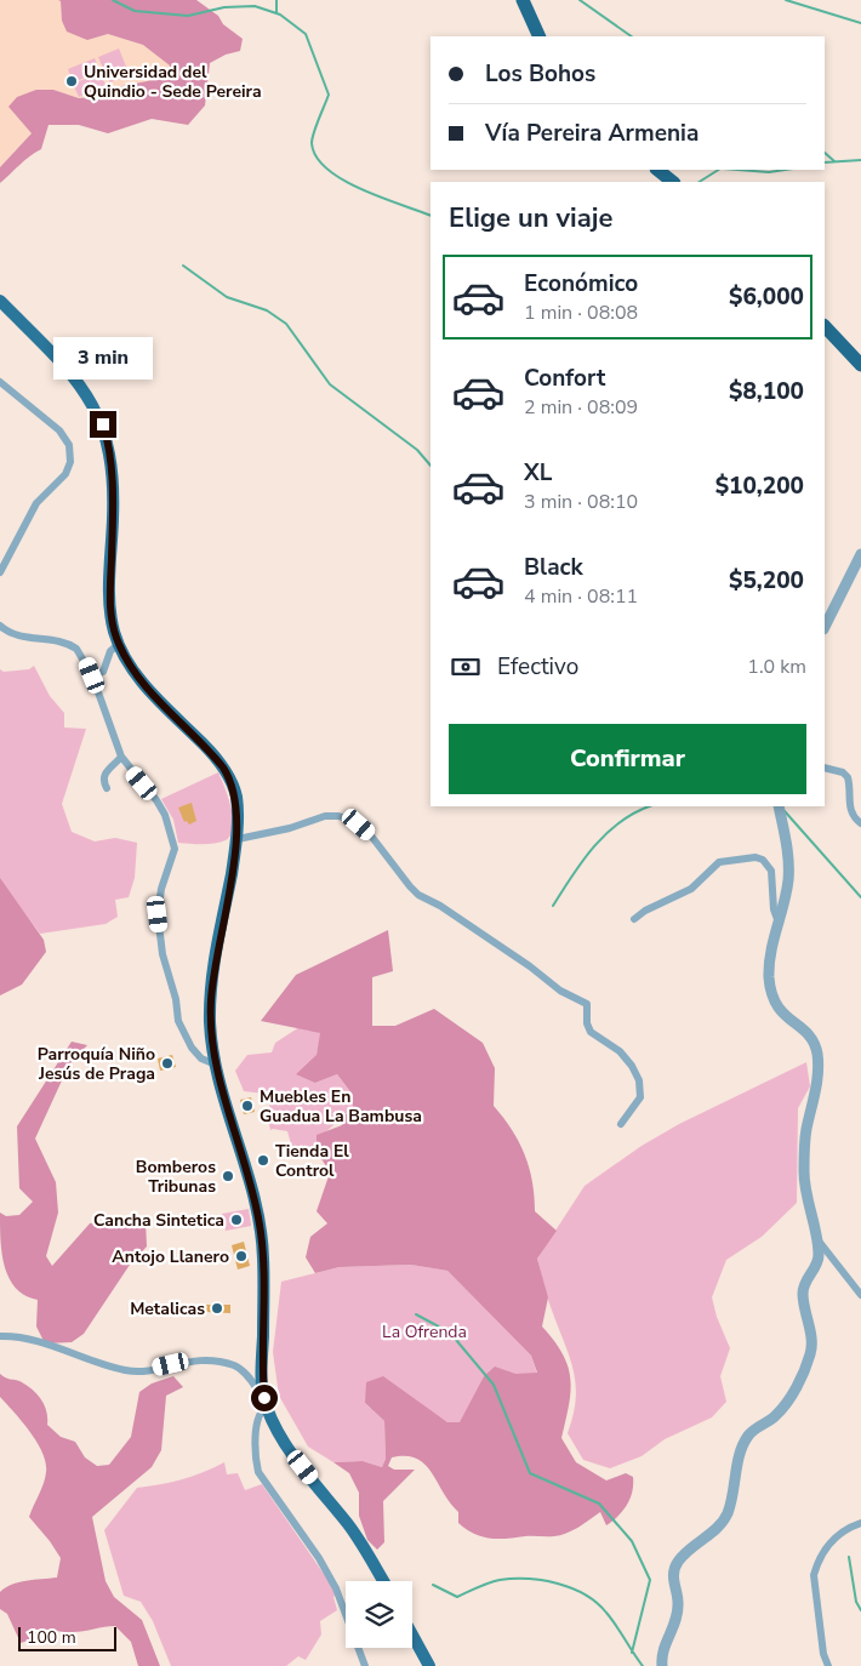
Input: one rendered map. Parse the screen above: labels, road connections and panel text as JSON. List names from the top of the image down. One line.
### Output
{"parks":["La Ofrenda"],"places":["Universidad del Quindio - Sede Pereira","Parroquía Niño Jesús de Praga","Muebles En Guadua La Bambusa","Tienda El Control","Bomberos Tribunas","Cancha Sintetica","Antojo Llanero","Metalicas"],"scale_bar":"100 m","page":{"banner":["Los Bohos","Vía Pereira Armenia"],"heading":"Elige un viaje","list":[{"name":"Económico","note":"1 min · 08:08","value":"$6,000"},{"name":"Confort","note":"2 min · 08:09","value":"$8,100"},{"name":"XL","note":"3 min · 08:10","value":"$10,200"},{"name":"Black","note":"4 min · 08:11","value":"$5,200"}],"bubble":"3 min","pay":["Efectivo","1.0 km"],"buttons":"Confirmar","scale":"100 m"}}
